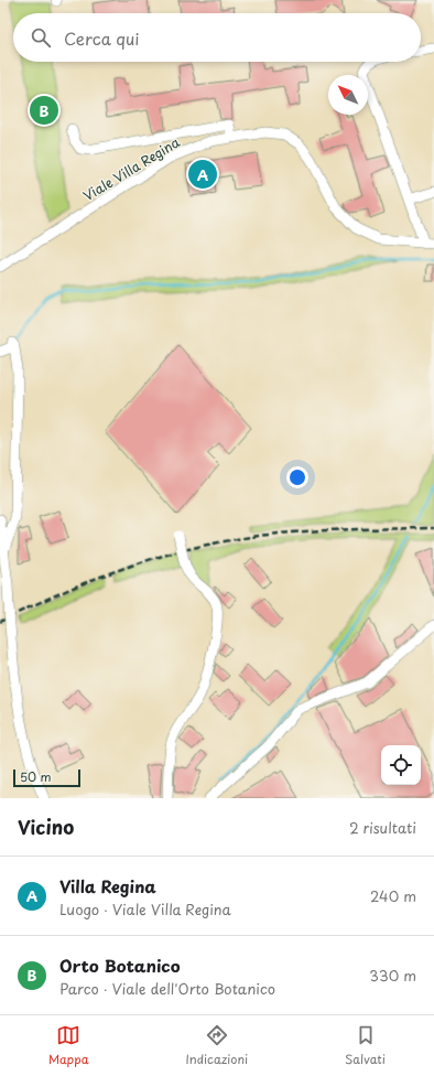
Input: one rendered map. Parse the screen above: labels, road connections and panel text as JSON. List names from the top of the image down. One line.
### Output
{"streets":{"street":["Viale Villa Regina"]},"scale_bar":"50 m","north":"top left","page":{"search":"Cerca qui","pins":["B","A"],"scale":"50 m","heading":["Vicino","2 risultati"],"list":[{"mark":"A","name":"Villa Regina","note":"Luogo · Viale Villa Regina","value":"240 m"},{"mark":"B","name":"Orto Botanico","note":"Parco · Viale dell'Orto Botanico","value":"330 m"}],"nav":["Mappa","Indicazioni","Salvati"]}}
